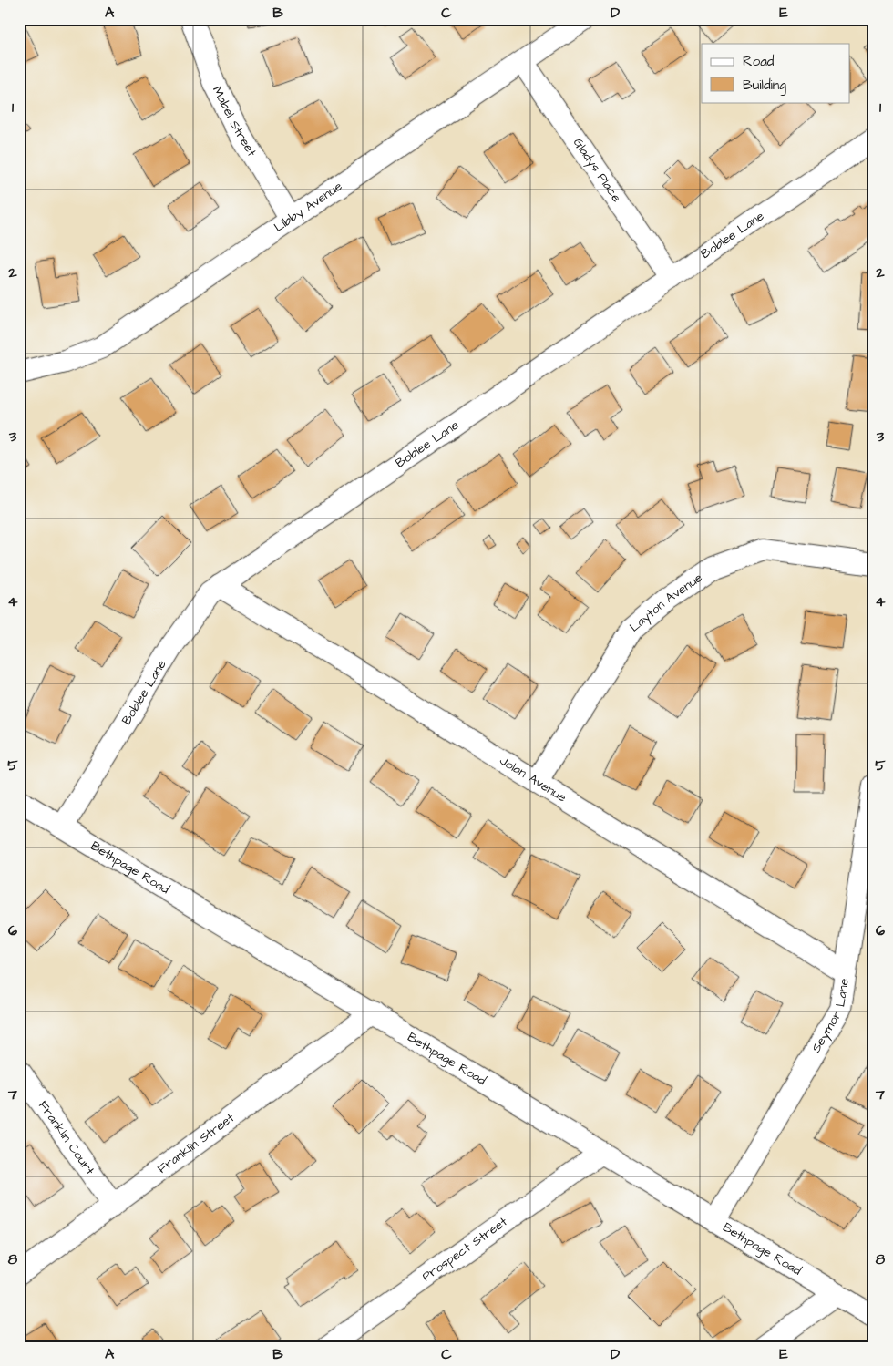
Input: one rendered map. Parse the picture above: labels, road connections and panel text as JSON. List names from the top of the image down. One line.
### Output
{"streets":{"street":["Mabel Street","Gladys Place","Libby Avenue","Boblee Lane","Layton Avenue","Jolan Avenue","Bethpage Road","Seymor Lane","Franklin Court","Franklin Street","Prospect Street"]},"crossings":[["Mabel Street","Libby Avenue"],["Gladys Place","Libby Avenue"],["Gladys Place","Boblee Lane"],["Boblee Lane","Jolan Avenue"],["Boblee Lane","Bethpage Road"],["Layton Avenue","Jolan Avenue"],["Jolan Avenue","Seymor Lane"],["Bethpage Road","Seymor Lane"],["Bethpage Road","Franklin Street"],["Bethpage Road","Prospect Street"],["Franklin Court","Franklin Street"]],"legend":["Road","Building"],"grid":{"columns":["A","B","C","D","E"],"rows":["1","2","3","4","5","6","7","8"]}}
